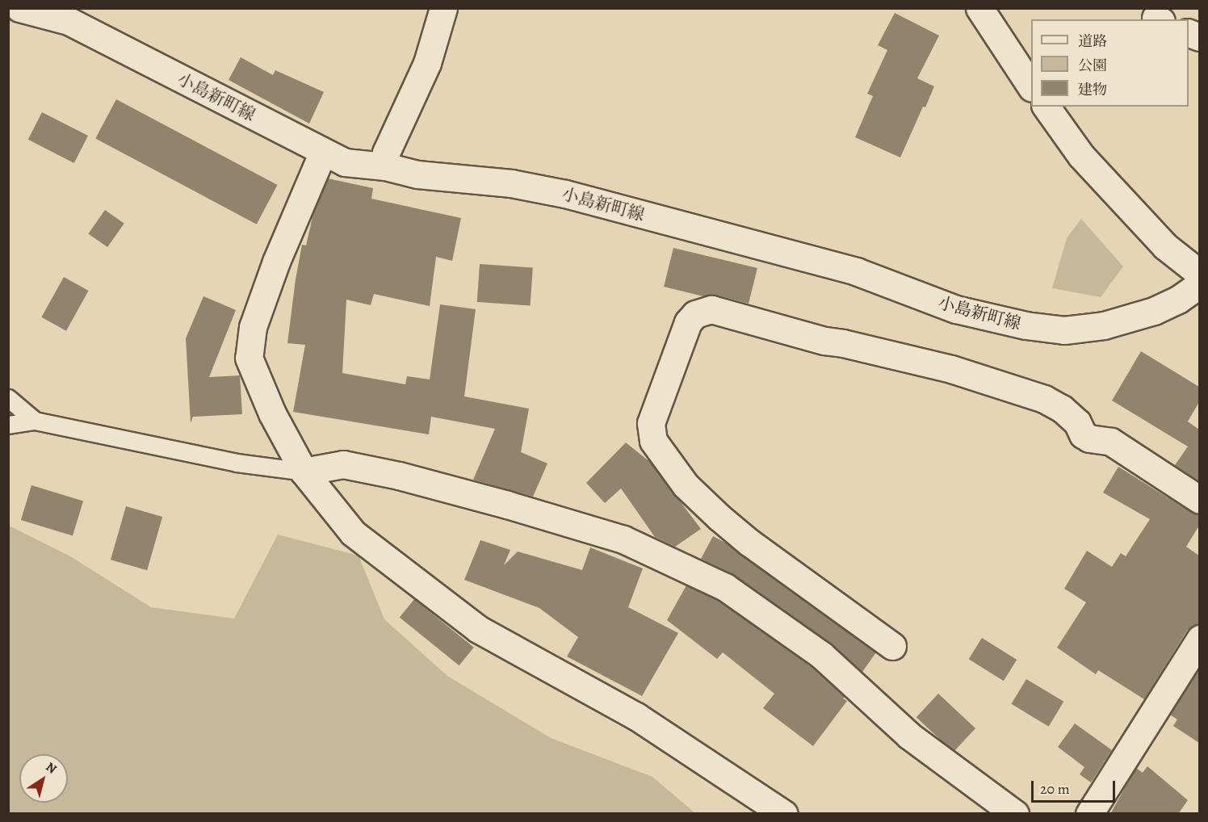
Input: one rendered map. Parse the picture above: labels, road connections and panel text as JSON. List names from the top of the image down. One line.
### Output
{"streets":{"street":["小島新町線"]},"legend":["道路","公園","建物"],"scale_bar":"20 m","north":"top right"}
